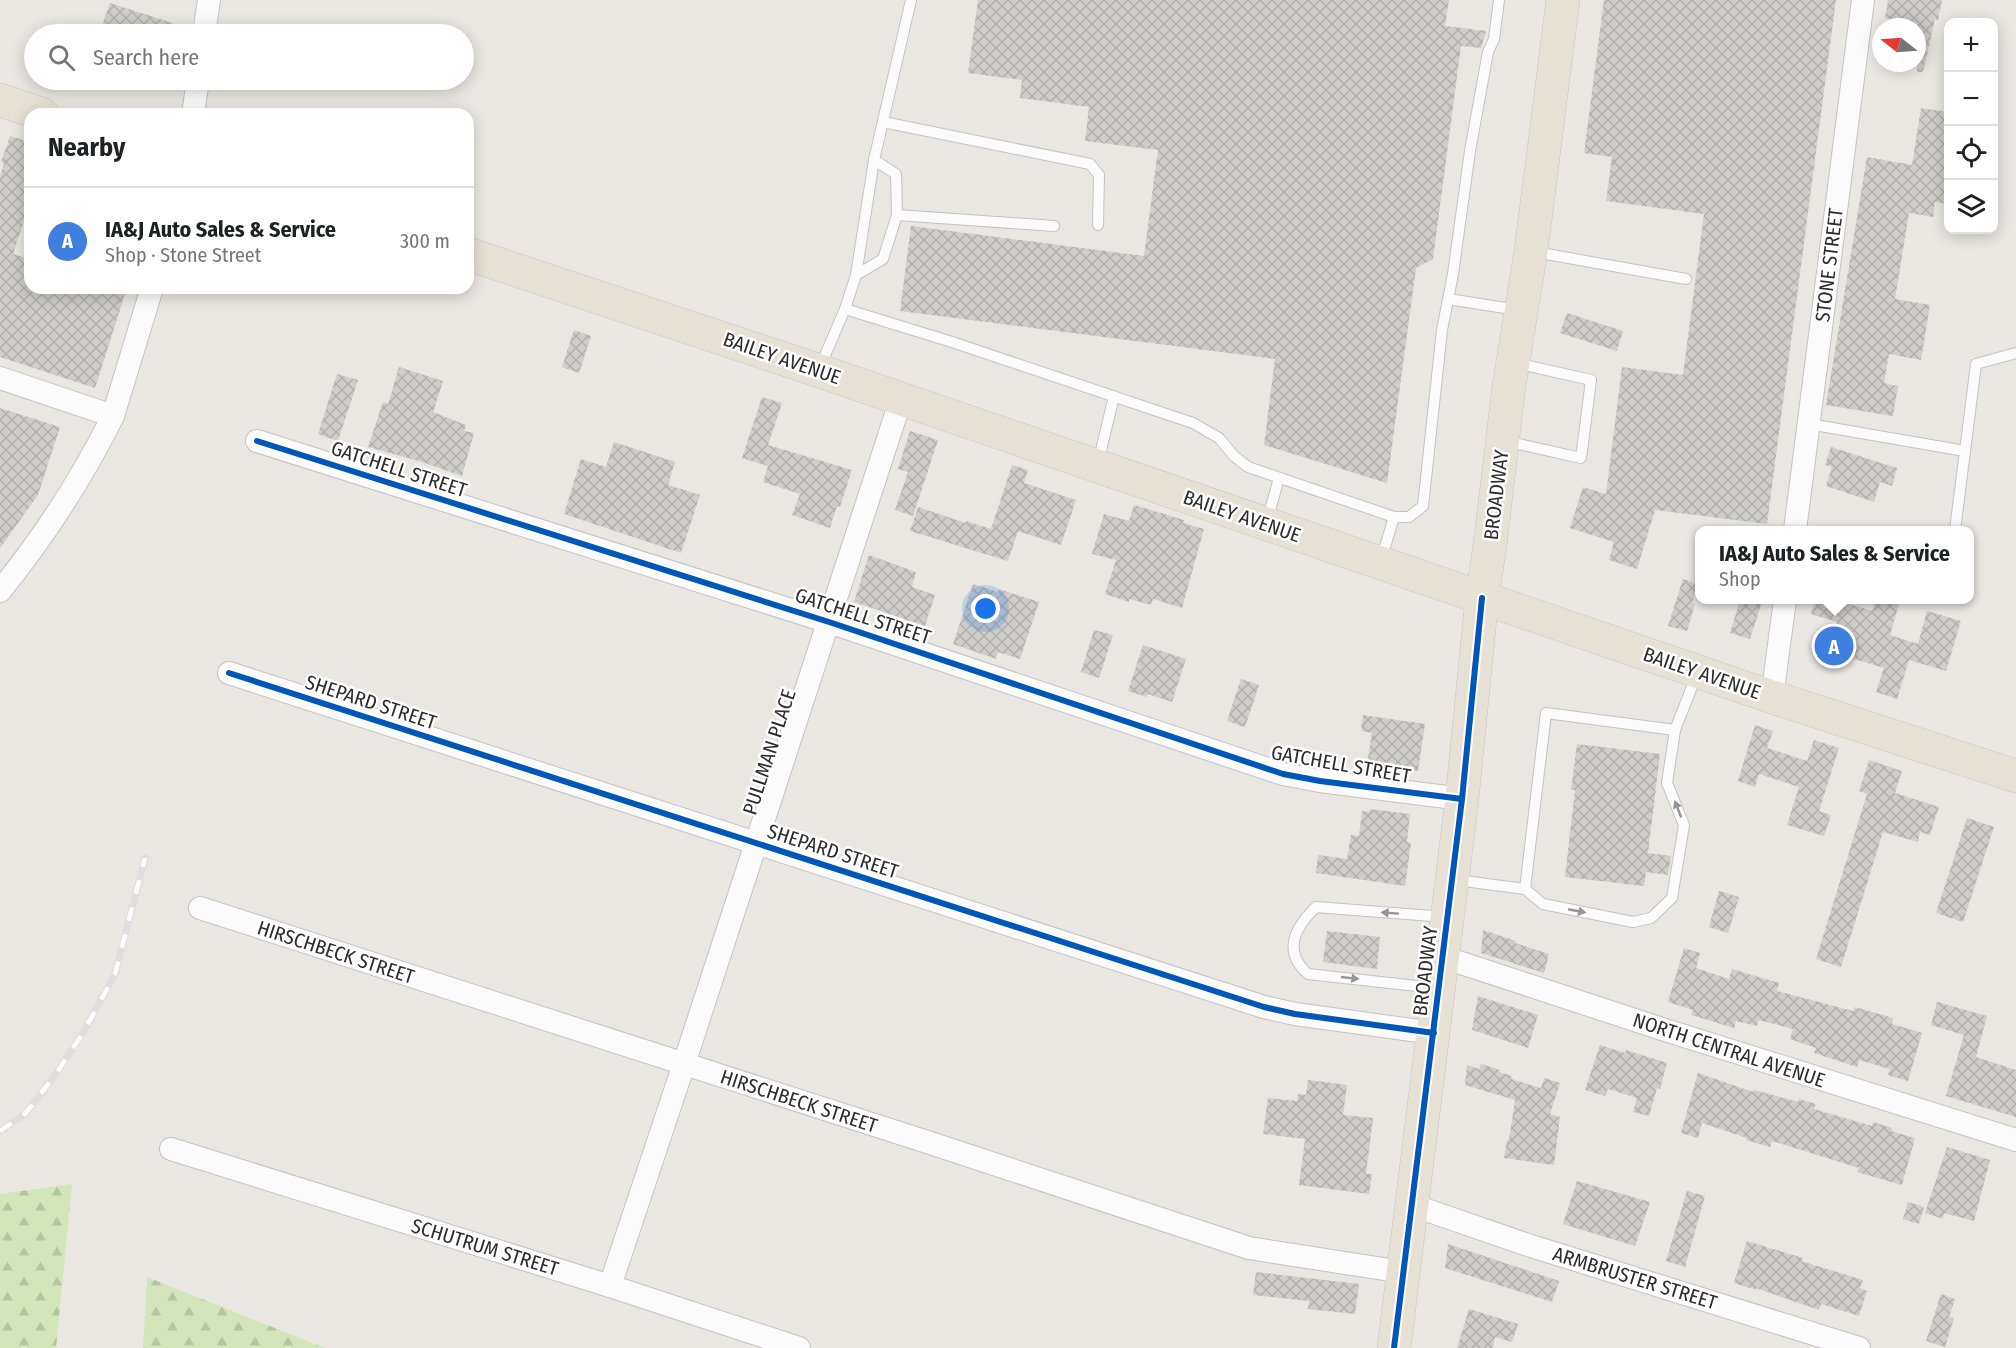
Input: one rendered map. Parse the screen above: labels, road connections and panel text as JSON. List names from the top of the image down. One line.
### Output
{"streets":{"main road":["BAILEY AVENUE","BROADWAY"],"street":["STONE STREET","GATCHELL STREET","SHEPARD STREET","PULLMAN PLACE","HIRSCHBECK STREET","NORTH CENTRAL AVENUE","SCHUTRUM STREET","ARMBRUSTER STREET"]},"crossings":[["BAILEY AVENUE","BROADWAY"],["BAILEY AVENUE","PULLMAN PLACE"],["GATCHELL STREET","BROADWAY"],["GATCHELL STREET","PULLMAN PLACE"],["BROADWAY","SHEPARD STREET"],["BROADWAY","HIRSCHBECK STREET"],["BROADWAY","NORTH CENTRAL AVENUE"],["BROADWAY","ARMBRUSTER STREET"],["SHEPARD STREET","PULLMAN PLACE"],["PULLMAN PLACE","HIRSCHBECK STREET"],["PULLMAN PLACE","SCHUTRUM STREET"]],"north":"left","page":{"map_buttons":["+","−"],"search":"Search here","heading":"Nearby","list":[{"mark":"A","name":"IA&J Auto Sales & Service","note":"Shop · Stone Street","value":"300 m"}],"popup":["IA&J Auto Sales & Service","Shop"],"pins":"A"}}
